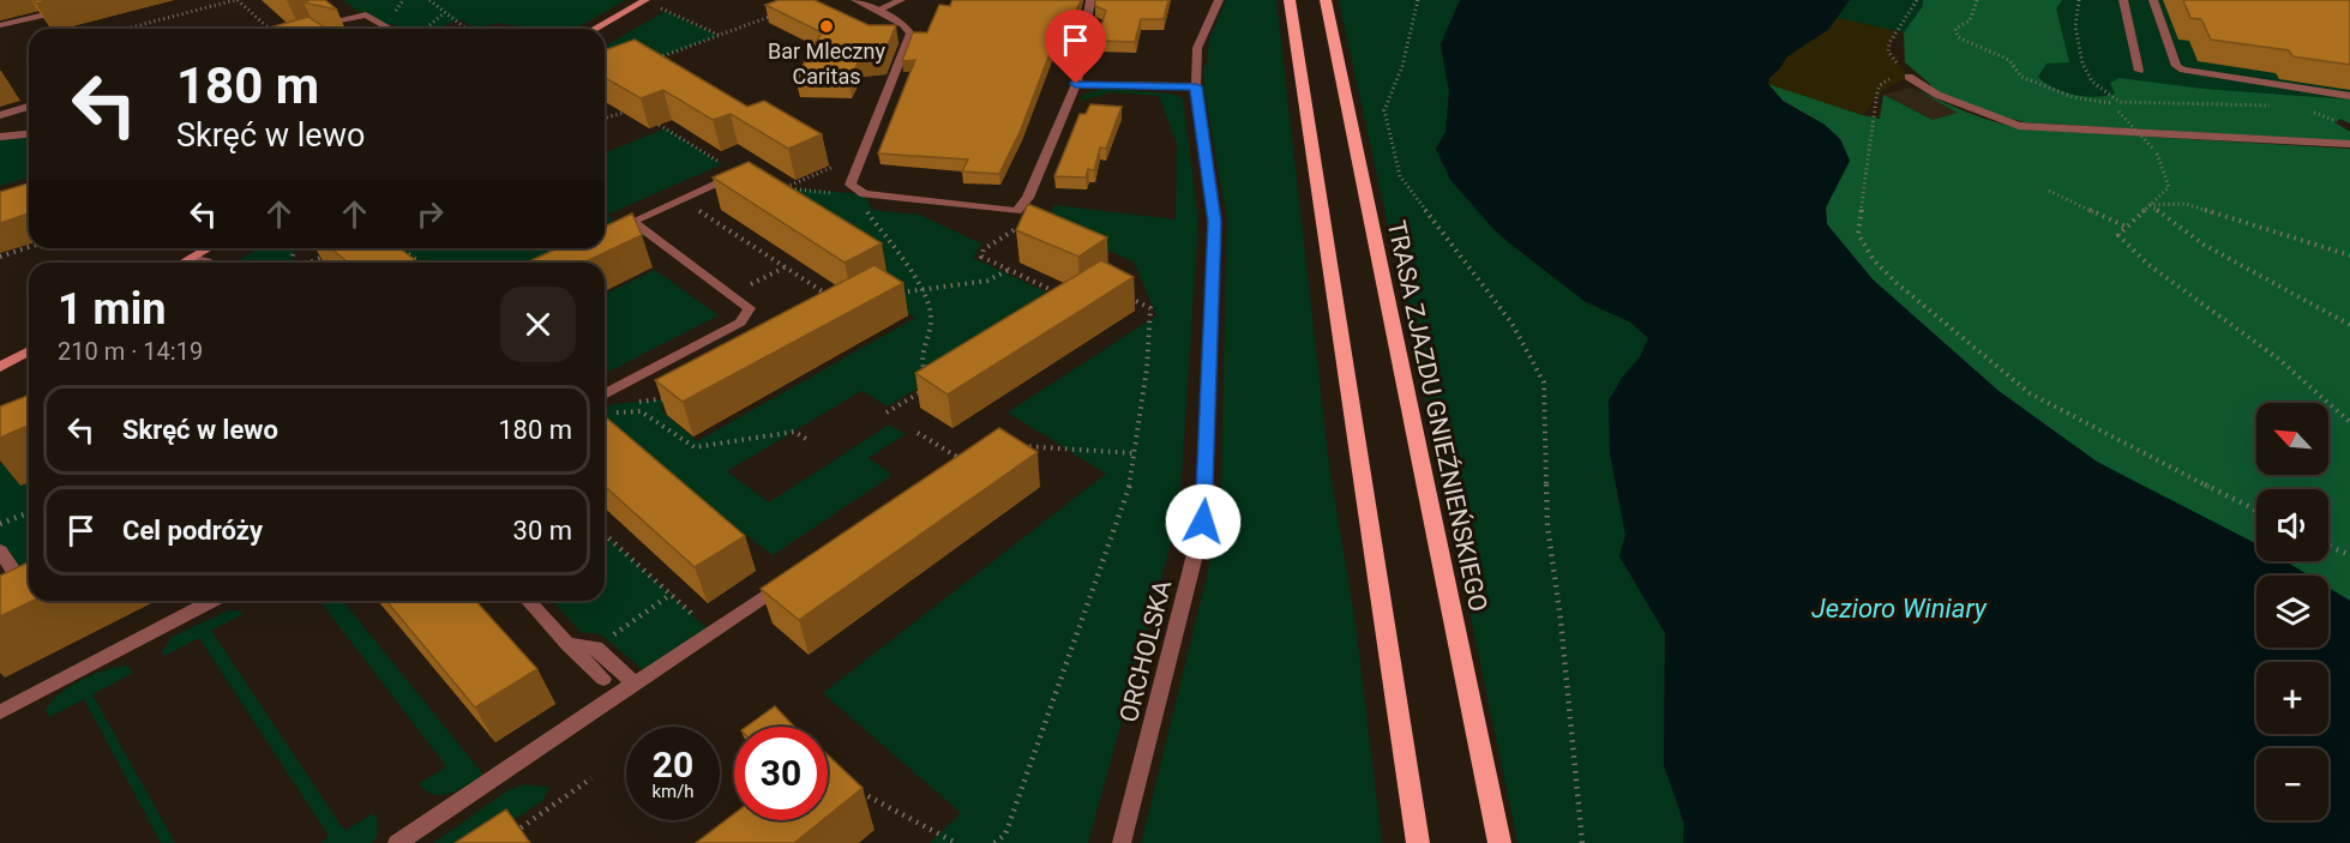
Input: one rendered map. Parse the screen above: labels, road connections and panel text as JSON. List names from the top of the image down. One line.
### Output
{"streets":{"main road":["TRASA ZJAZDU GNIEŹNIEŃSKIEGO"],"street":["ORCHOLSKA"]},"water":["Jezioro Winiary"],"places":["Bar Mleczny Caritas"],"north":"top left","page":{"turn":["180 m","Skręć w lewo"],"heading":["1 min","210 m · 14:19"],"list":[{"name":"Skręć w lewo","value":"180 m"},{"name":"Cel podróży","value":"30 m"}],"map_buttons":["+","−"],"speed":"20 km/h","limit":"30"}}
